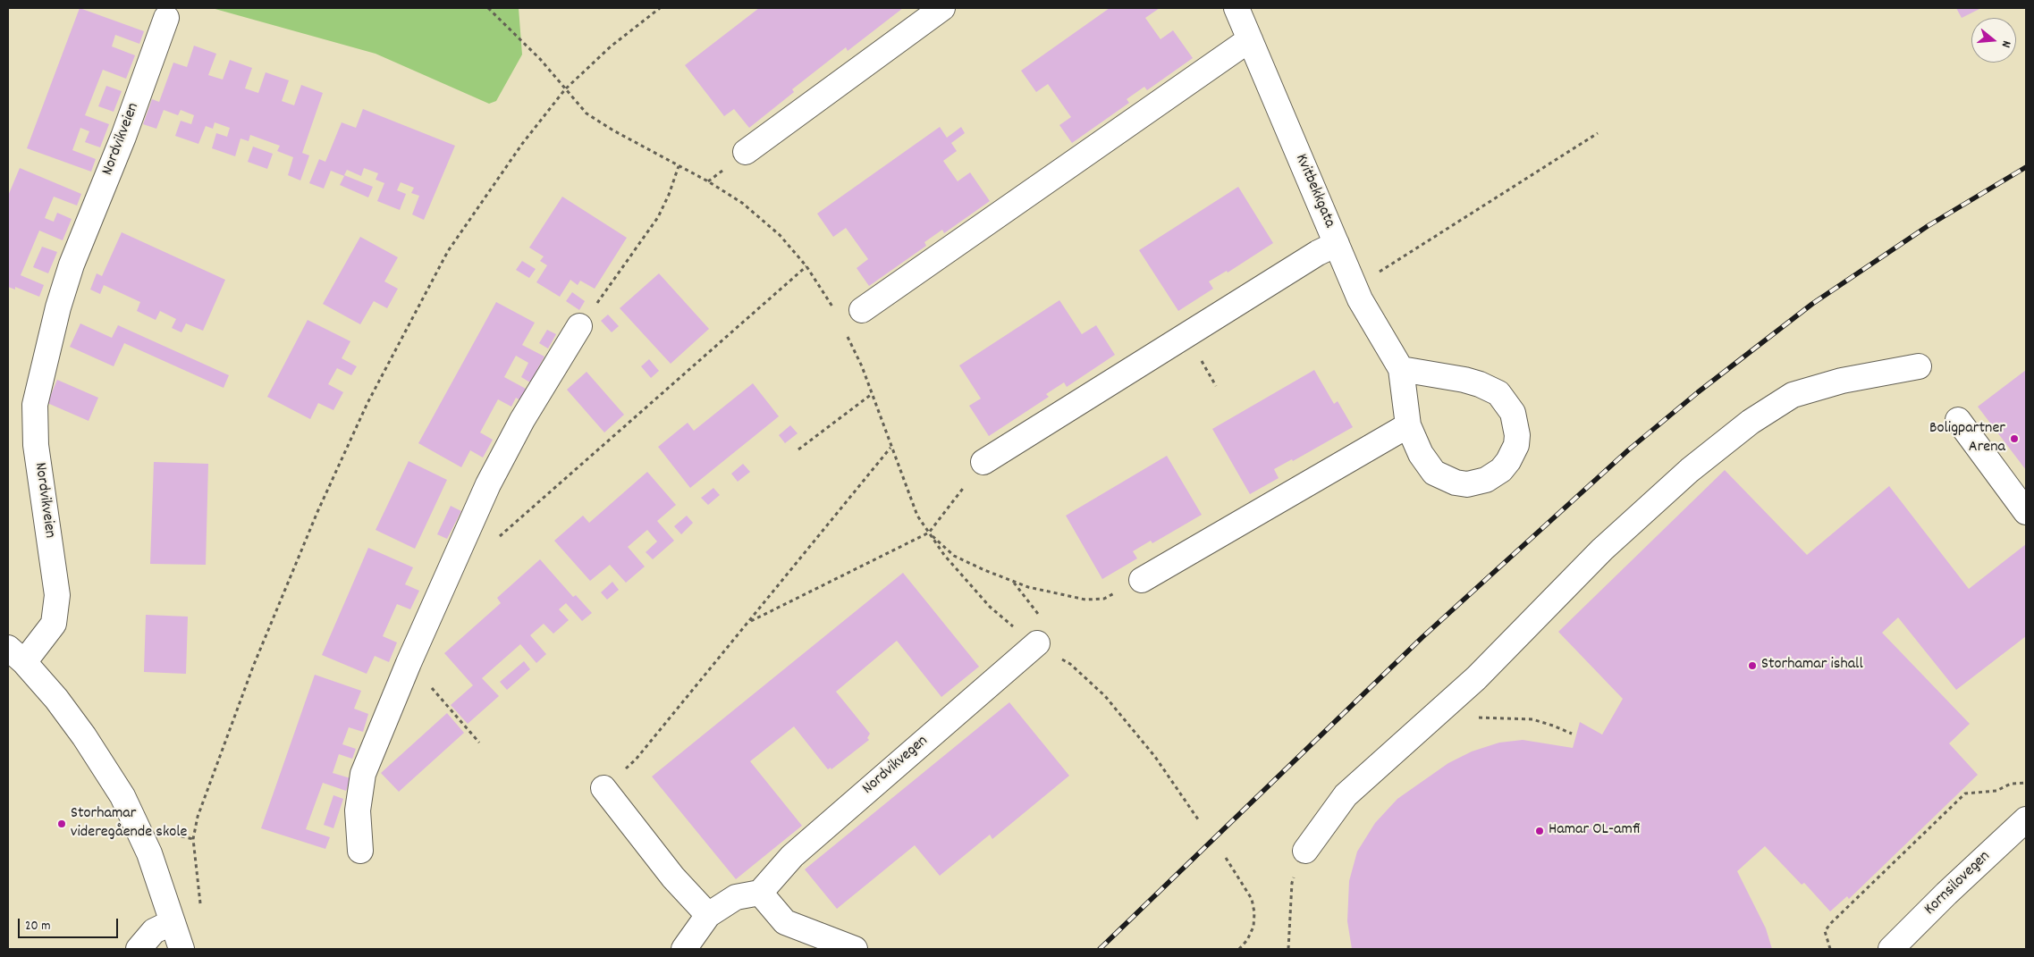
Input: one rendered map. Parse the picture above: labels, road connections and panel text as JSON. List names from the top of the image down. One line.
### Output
{"streets":{"street":["Nordvikveien","Kvitbekkgata","Nordvikvegen","Kornsilovegen"]},"places":["Boligpartner Arena","Storhamar ishall","Storhamar videregående skole","Hamar OL-amfi"],"scale_bar":"20 m","north":"right"}
